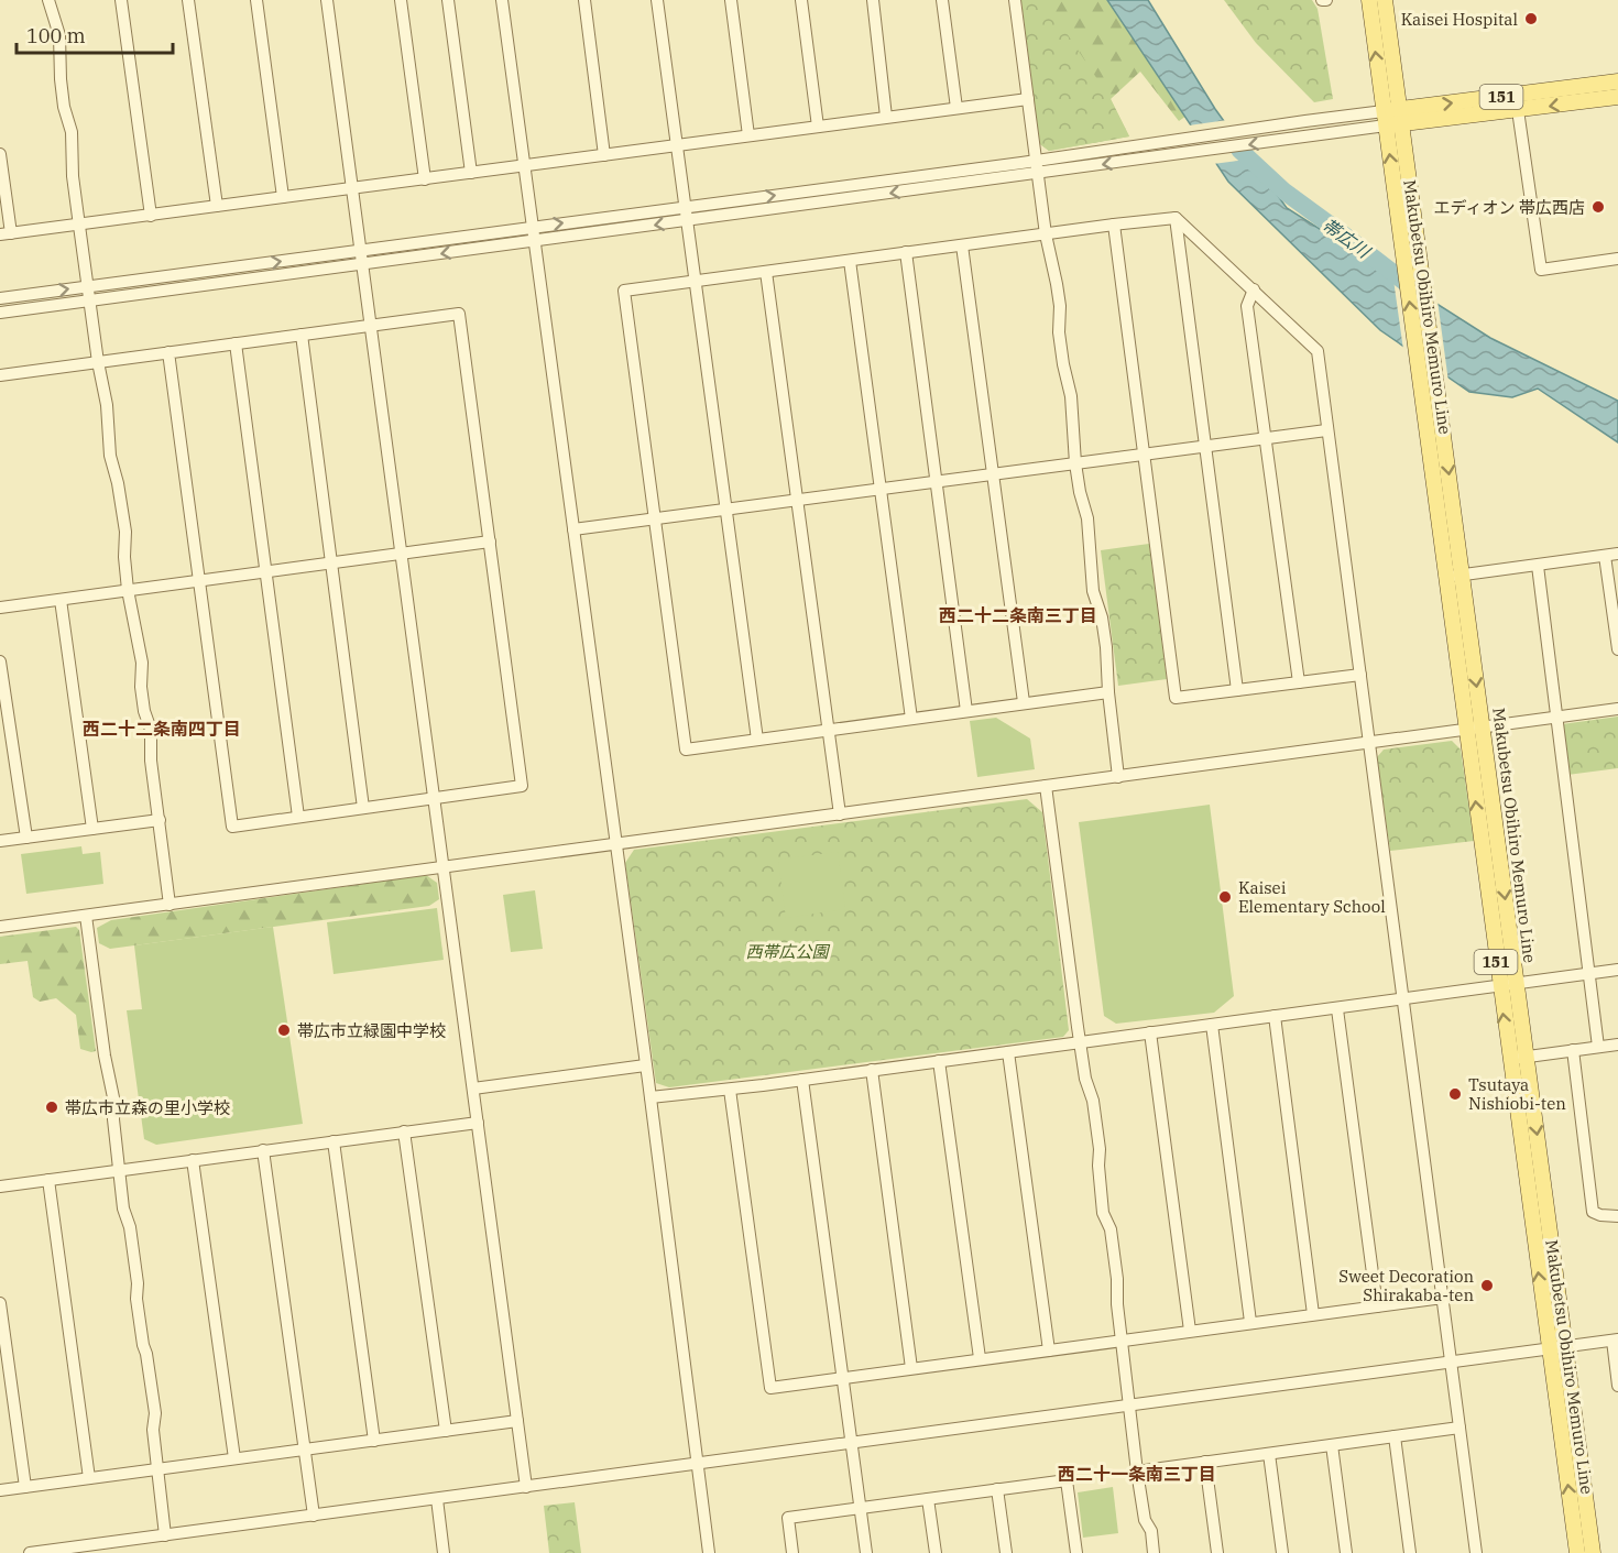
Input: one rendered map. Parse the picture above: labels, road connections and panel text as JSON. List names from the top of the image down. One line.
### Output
{"streets":{"main road":["151","Makubetsu Obihiro Memuro Line"]},"crossings":[["151","Makubetsu Obihiro Memuro Line"]],"districts":["西二十二条南三丁目","西二十二条南四丁目","西二十一条南三丁目"],"water":["帯広川"],"parks":["西帯広公園"],"places":["Kaisei Hospital","エディオン 帯広西店","Kaisei Elementary School","帯広市立緑園中学校","Tsutaya Nishiobi-ten","帯広市立森の里小学校","Sweet Decoration Shirakaba-ten"],"scale_bar":"100 m"}
